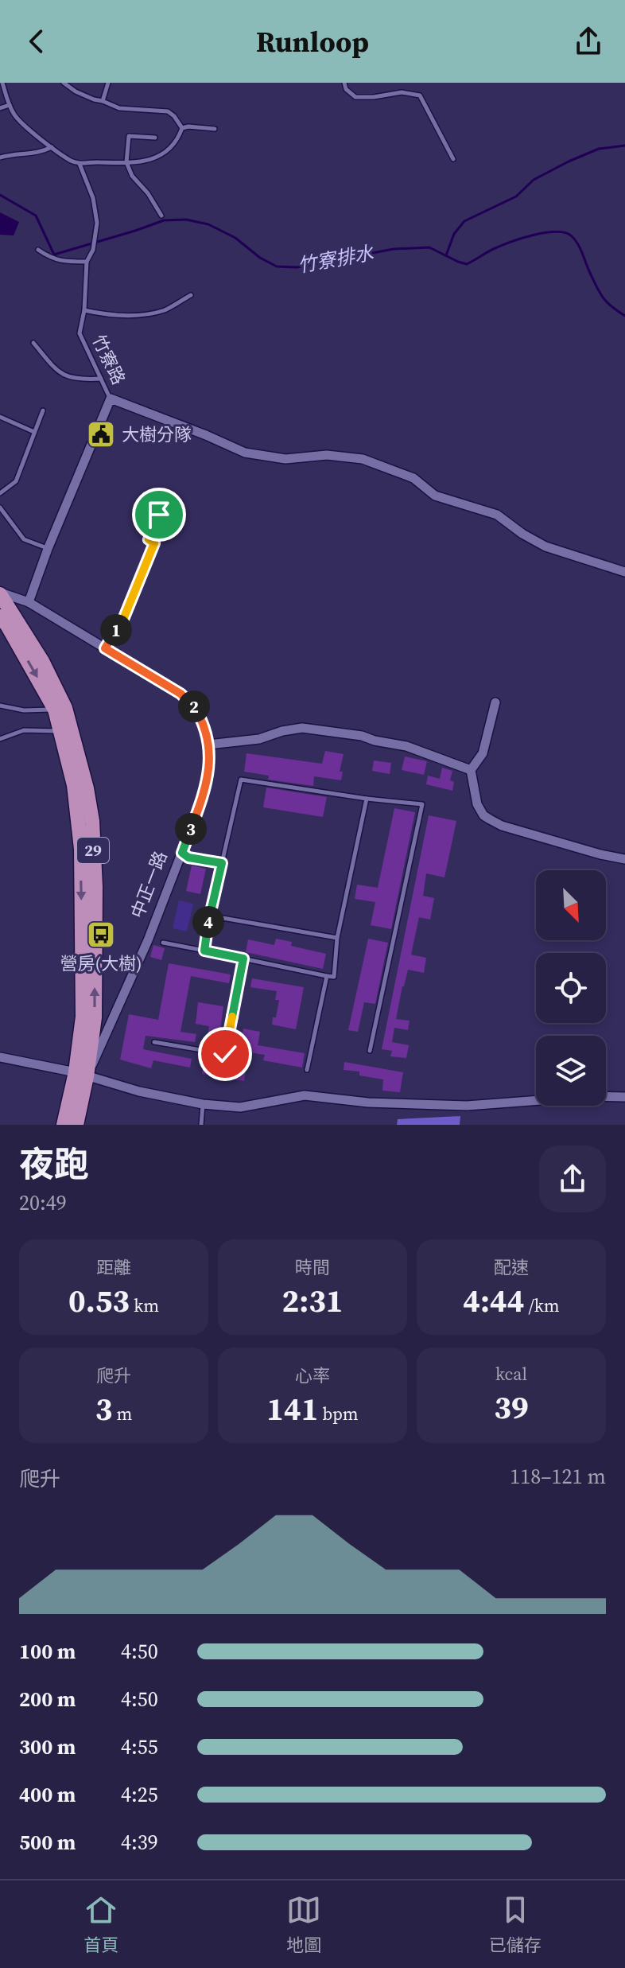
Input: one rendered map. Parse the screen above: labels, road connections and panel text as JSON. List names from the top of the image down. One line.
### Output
{"streets":{"main road":["29","中正一路"],"street":["竹寮路"]},"crossings":[["竹寮路","中正一路"]],"water":["竹寮排水"],"places":{"public building":["大樹分隊"],"bus stop":["營房(大樹)"]},"north":"bottom right","page":{"header":"Runloop","pins":["1","2","3","4"],"heading":["夜跑","20:49"],"stats":[["距離","0.53 km"],["時間","2:31"],["配速","4:44 /km"],["爬升","3 m"],["心率","141 bpm"],["kcal","39"]],"chart":["爬升","118–121 m"],"list":[{"name":"100 m","note":"4:50"},{"name":"200 m","note":"4:50"},{"name":"300 m","note":"4:55"},{"name":"400 m","note":"4:25"},{"name":"500 m","note":"4:39"}],"tabs":["首頁","地圖","已儲存"]}}
